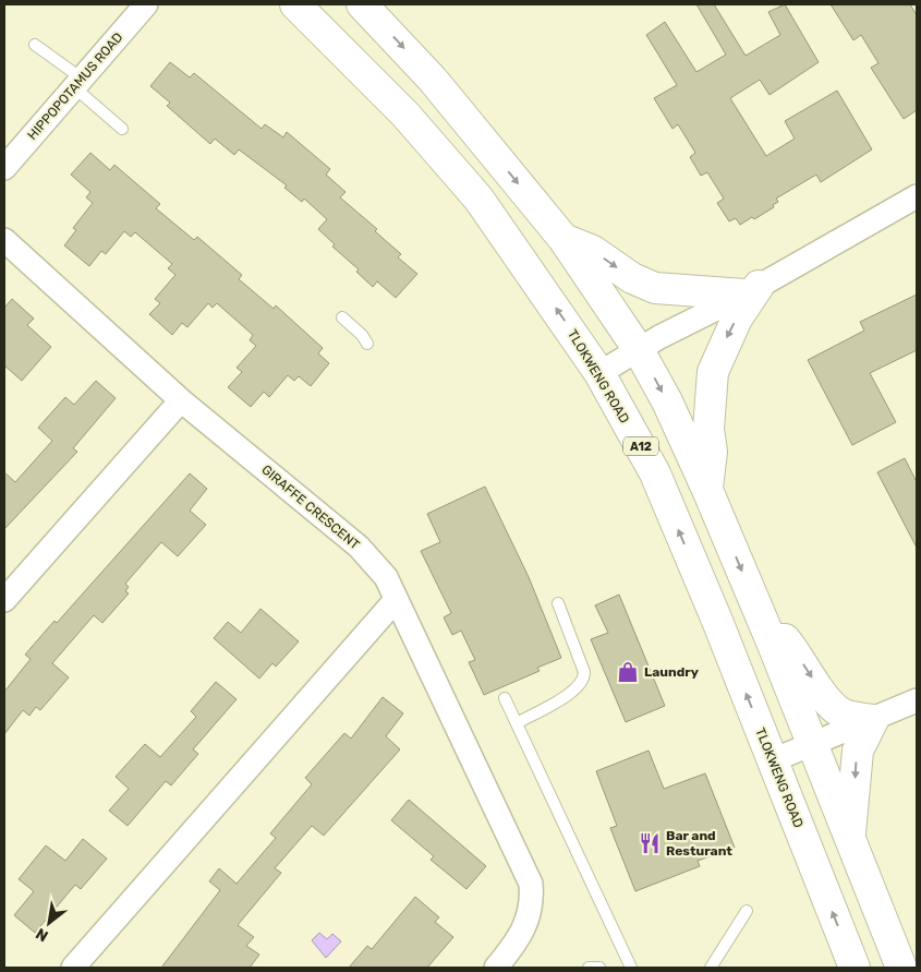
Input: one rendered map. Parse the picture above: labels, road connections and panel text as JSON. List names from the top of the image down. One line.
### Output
{"streets":{"main road":["TLOKWENG ROAD","A12"],"street":["HIPPOPOTAMUS ROAD","GIRAFFE CRESCENT"]},"places":{"shop":["Laundry"],"restaurant":["Bar and Resturant"]},"north":"bottom left"}
